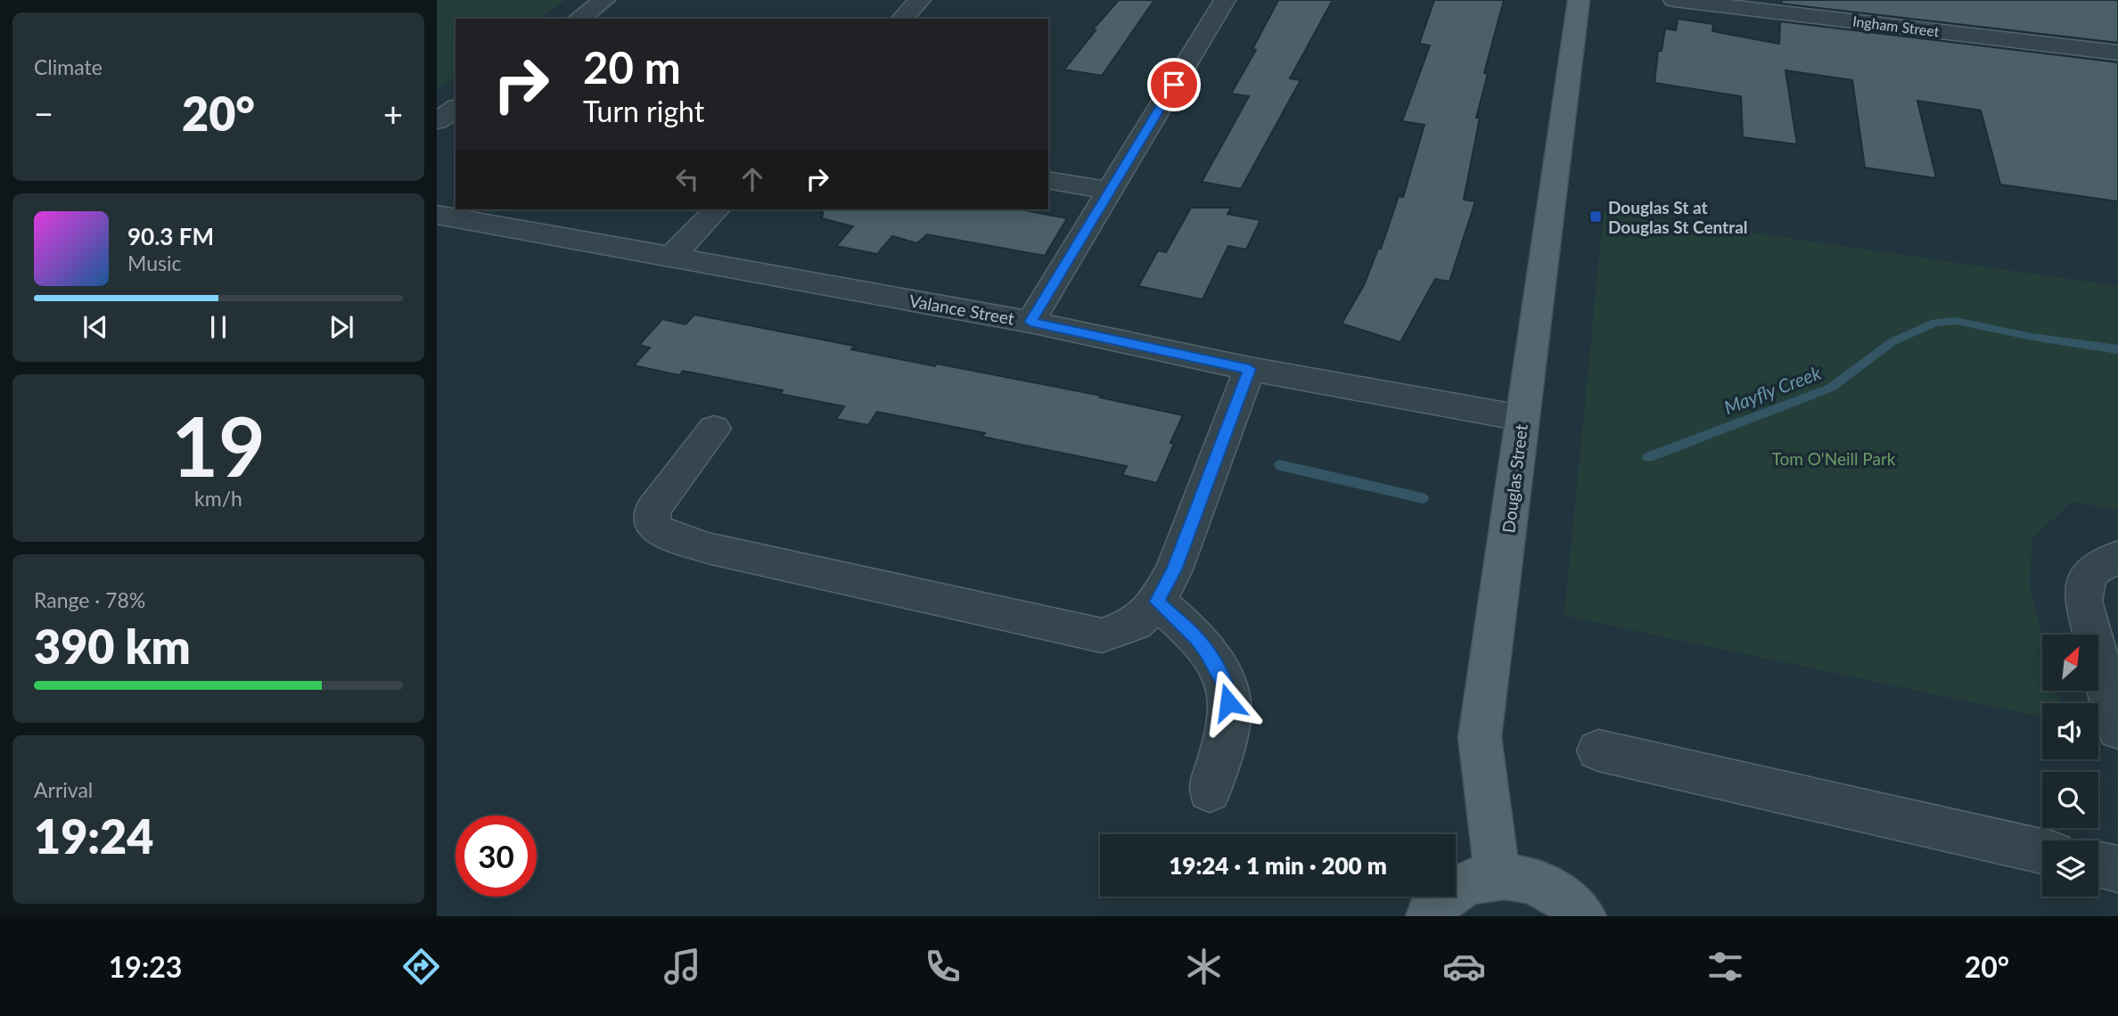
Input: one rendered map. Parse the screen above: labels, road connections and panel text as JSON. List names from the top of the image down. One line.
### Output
{"streets":{"main road":["Douglas Street"],"street":["Ingham Street","Valance Street"]},"crossings":[["Valance Street","Douglas Street"]],"water":["Mayfly Creek"],"parks":["Tom O'Neill Park"],"places":{"transit":["Douglas St at Douglas St Central"]},"north":"top right","page":{"tile":["Climate",["19","km/h"],["Range · 78%","390 km"],["Arrival","19:24"]],"turn":["20 m","Turn right"],"heat":["−","20°","+"],"song":["90.3 FM","Music"],"limit":"30","trip":"19:24 · 1 min · 200 m","tabs":["19:23","20°"]}}
